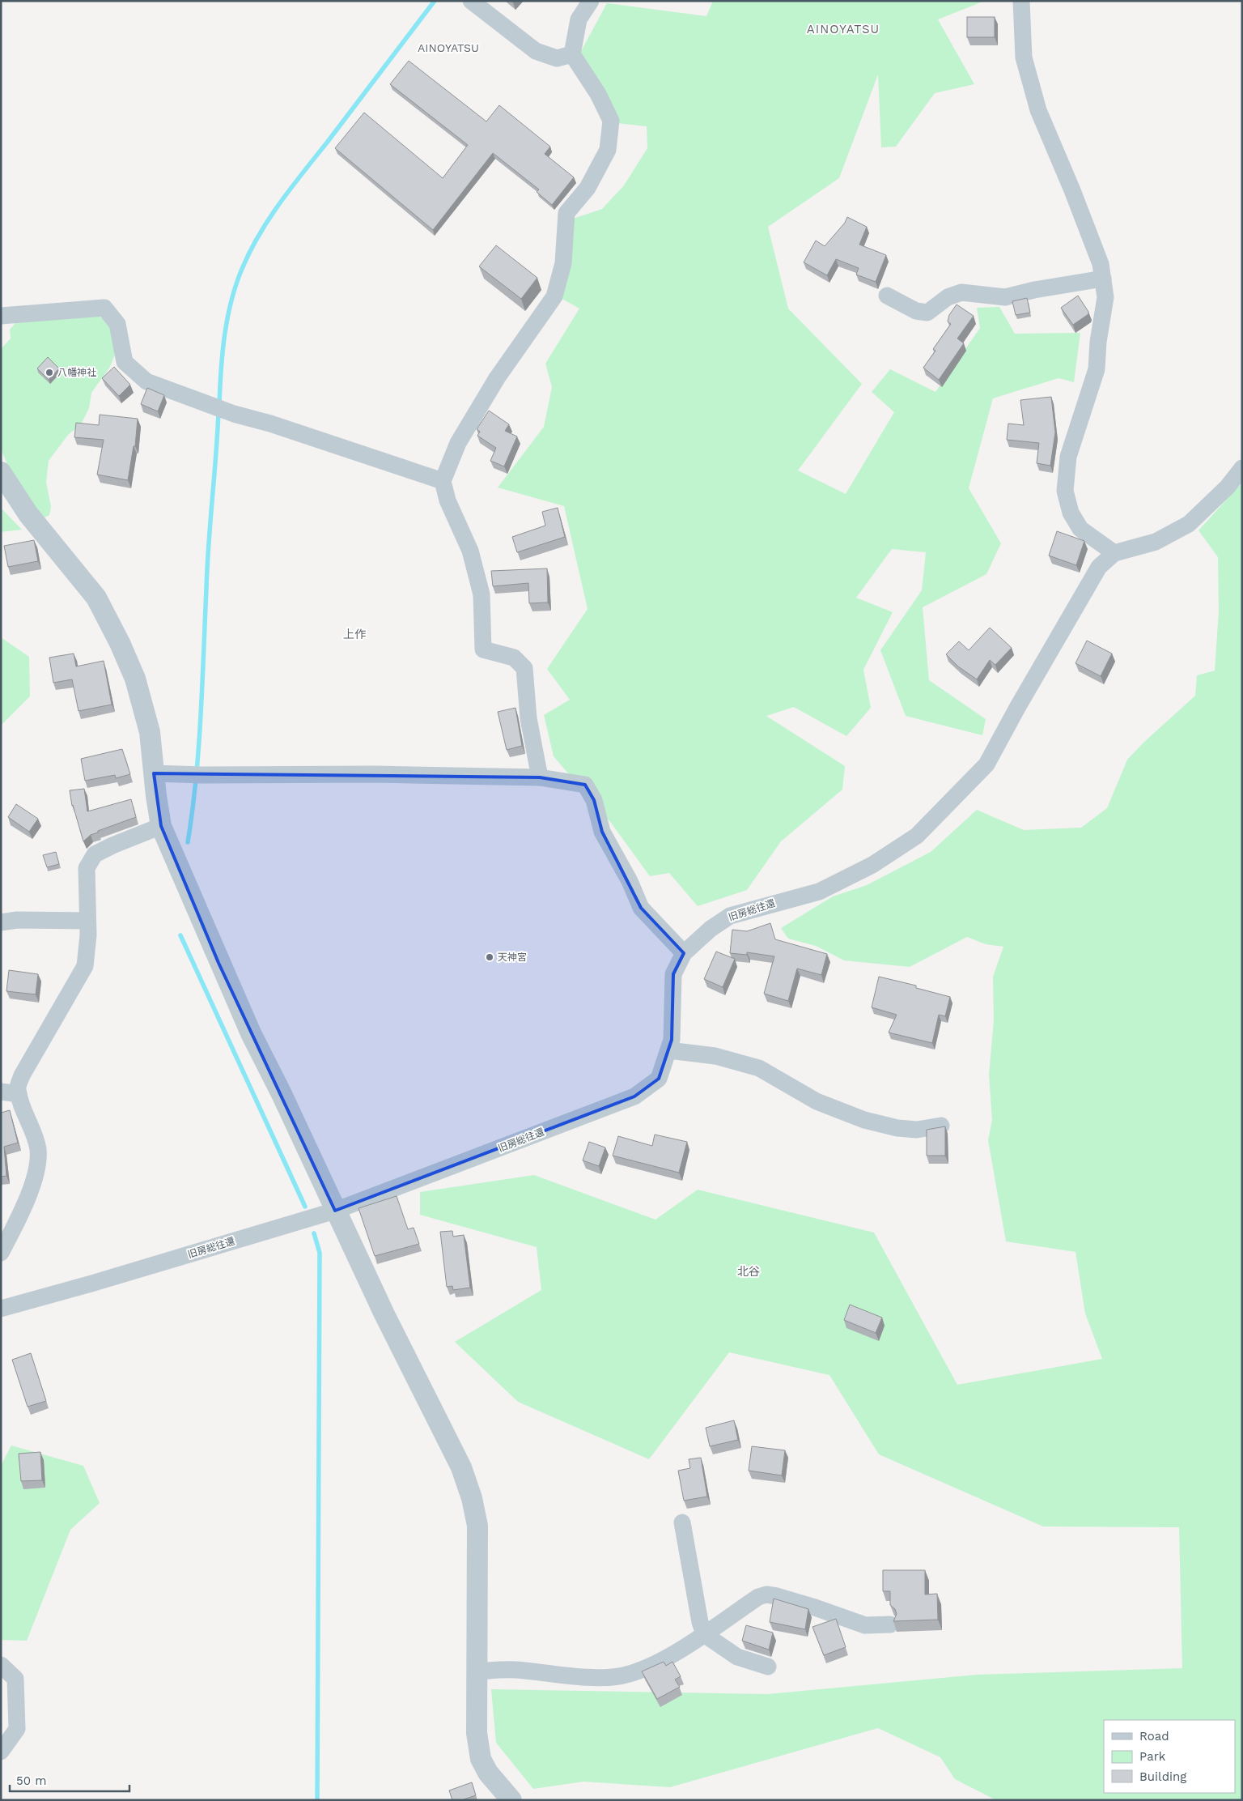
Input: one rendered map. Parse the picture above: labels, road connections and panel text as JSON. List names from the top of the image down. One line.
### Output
{"streets":{"street":["旧房総往還"]},"districts":["AINOYATSU","AINOYATSU","上作","北谷"],"places":["八幡神社","天神宮"],"legend":["Road","Park","Building"],"scale_bar":"50 m"}
